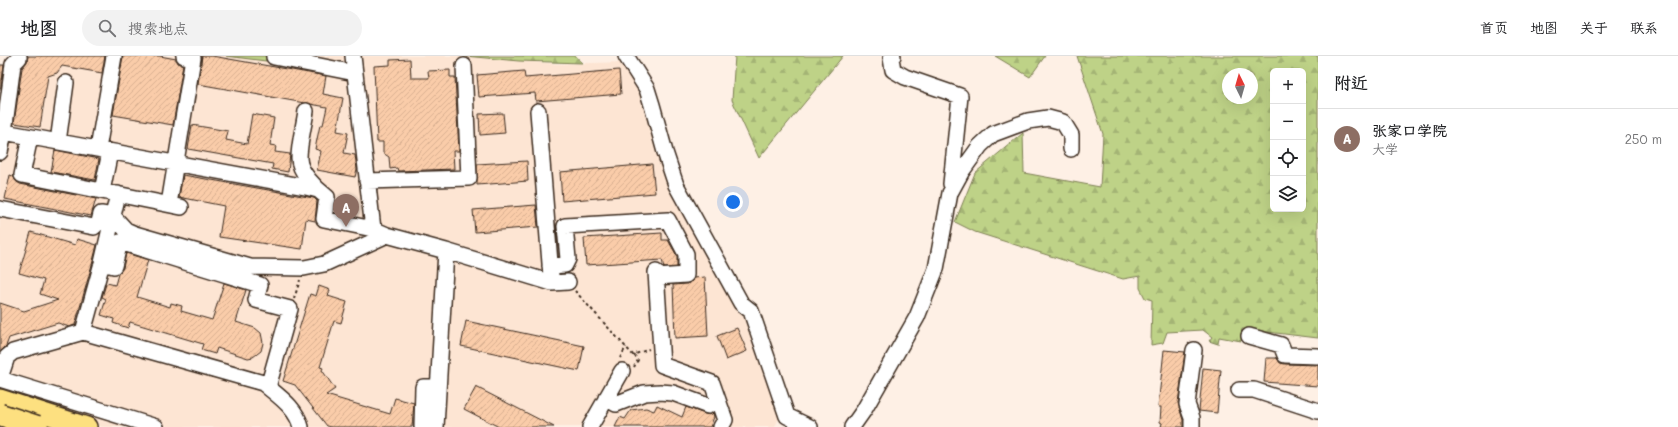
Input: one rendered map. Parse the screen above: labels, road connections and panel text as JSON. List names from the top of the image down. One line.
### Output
{"north":"top","page":{"header":"地图","search":"搜索地点","nav":["首页","地图","关于","联系"],"heading":"附近","map_buttons":["+","−"],"list":[{"mark":"A","name":"张家口学院","note":"大学","value":"250 m"}],"pins":"A"}}
